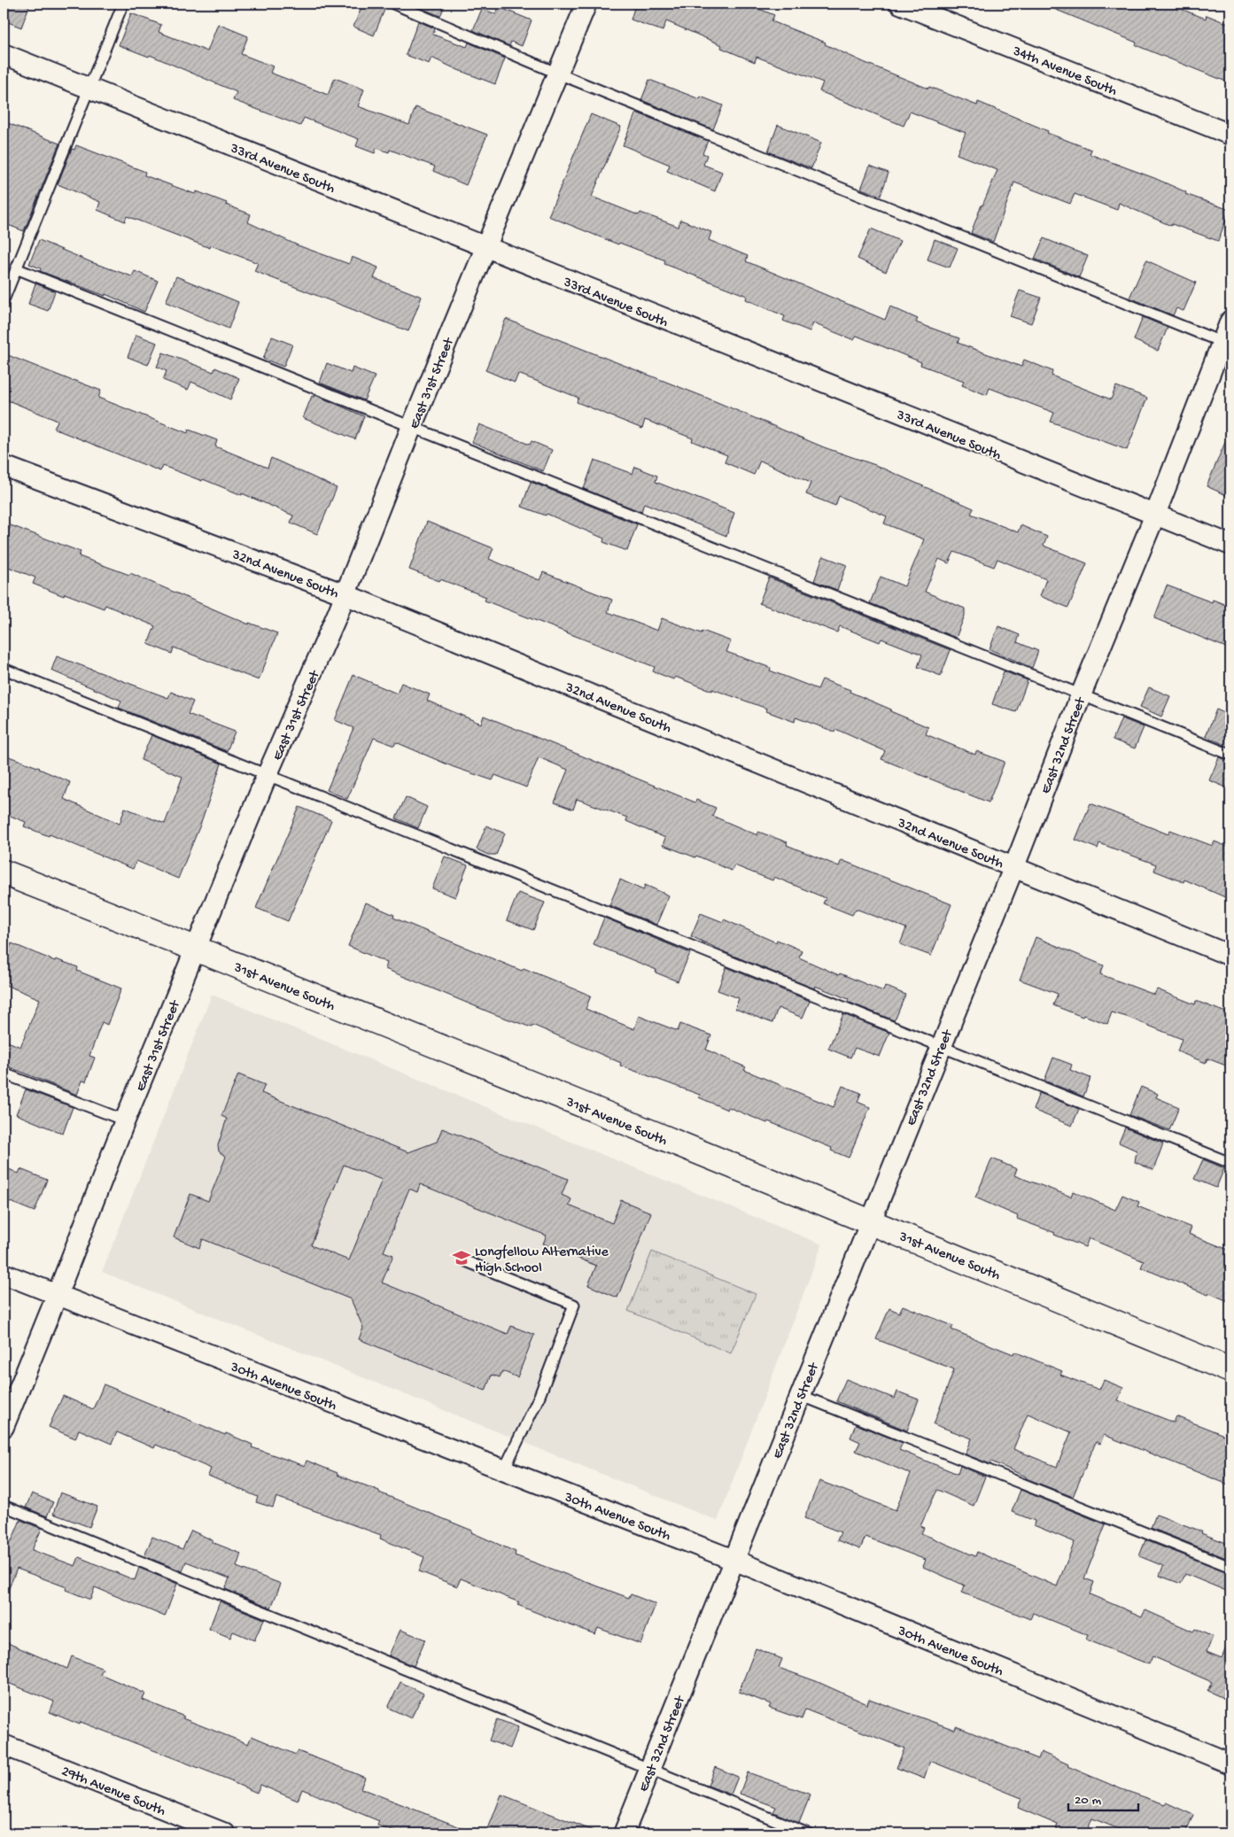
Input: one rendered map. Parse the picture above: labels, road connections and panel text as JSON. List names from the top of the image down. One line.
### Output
{"streets":{"street":["34th Avenue South","33rd Avenue South","East 31st Street","32nd Avenue South","East 32nd Street","31st Avenue South","30th Avenue South","29th Avenue South"]},"crossings":[["33rd Avenue South","East 31st Street"],["33rd Avenue South","East 32nd Street"],["East 31st Street","32nd Avenue South"],["East 31st Street","31st Avenue South"],["East 31st Street","30th Avenue South"],["32nd Avenue South","East 32nd Street"],["East 32nd Street","31st Avenue South"],["East 32nd Street","30th Avenue South"]],"places":{"school or university":["Longfellow Alternative High School"]},"scale_bar":"20 m"}
